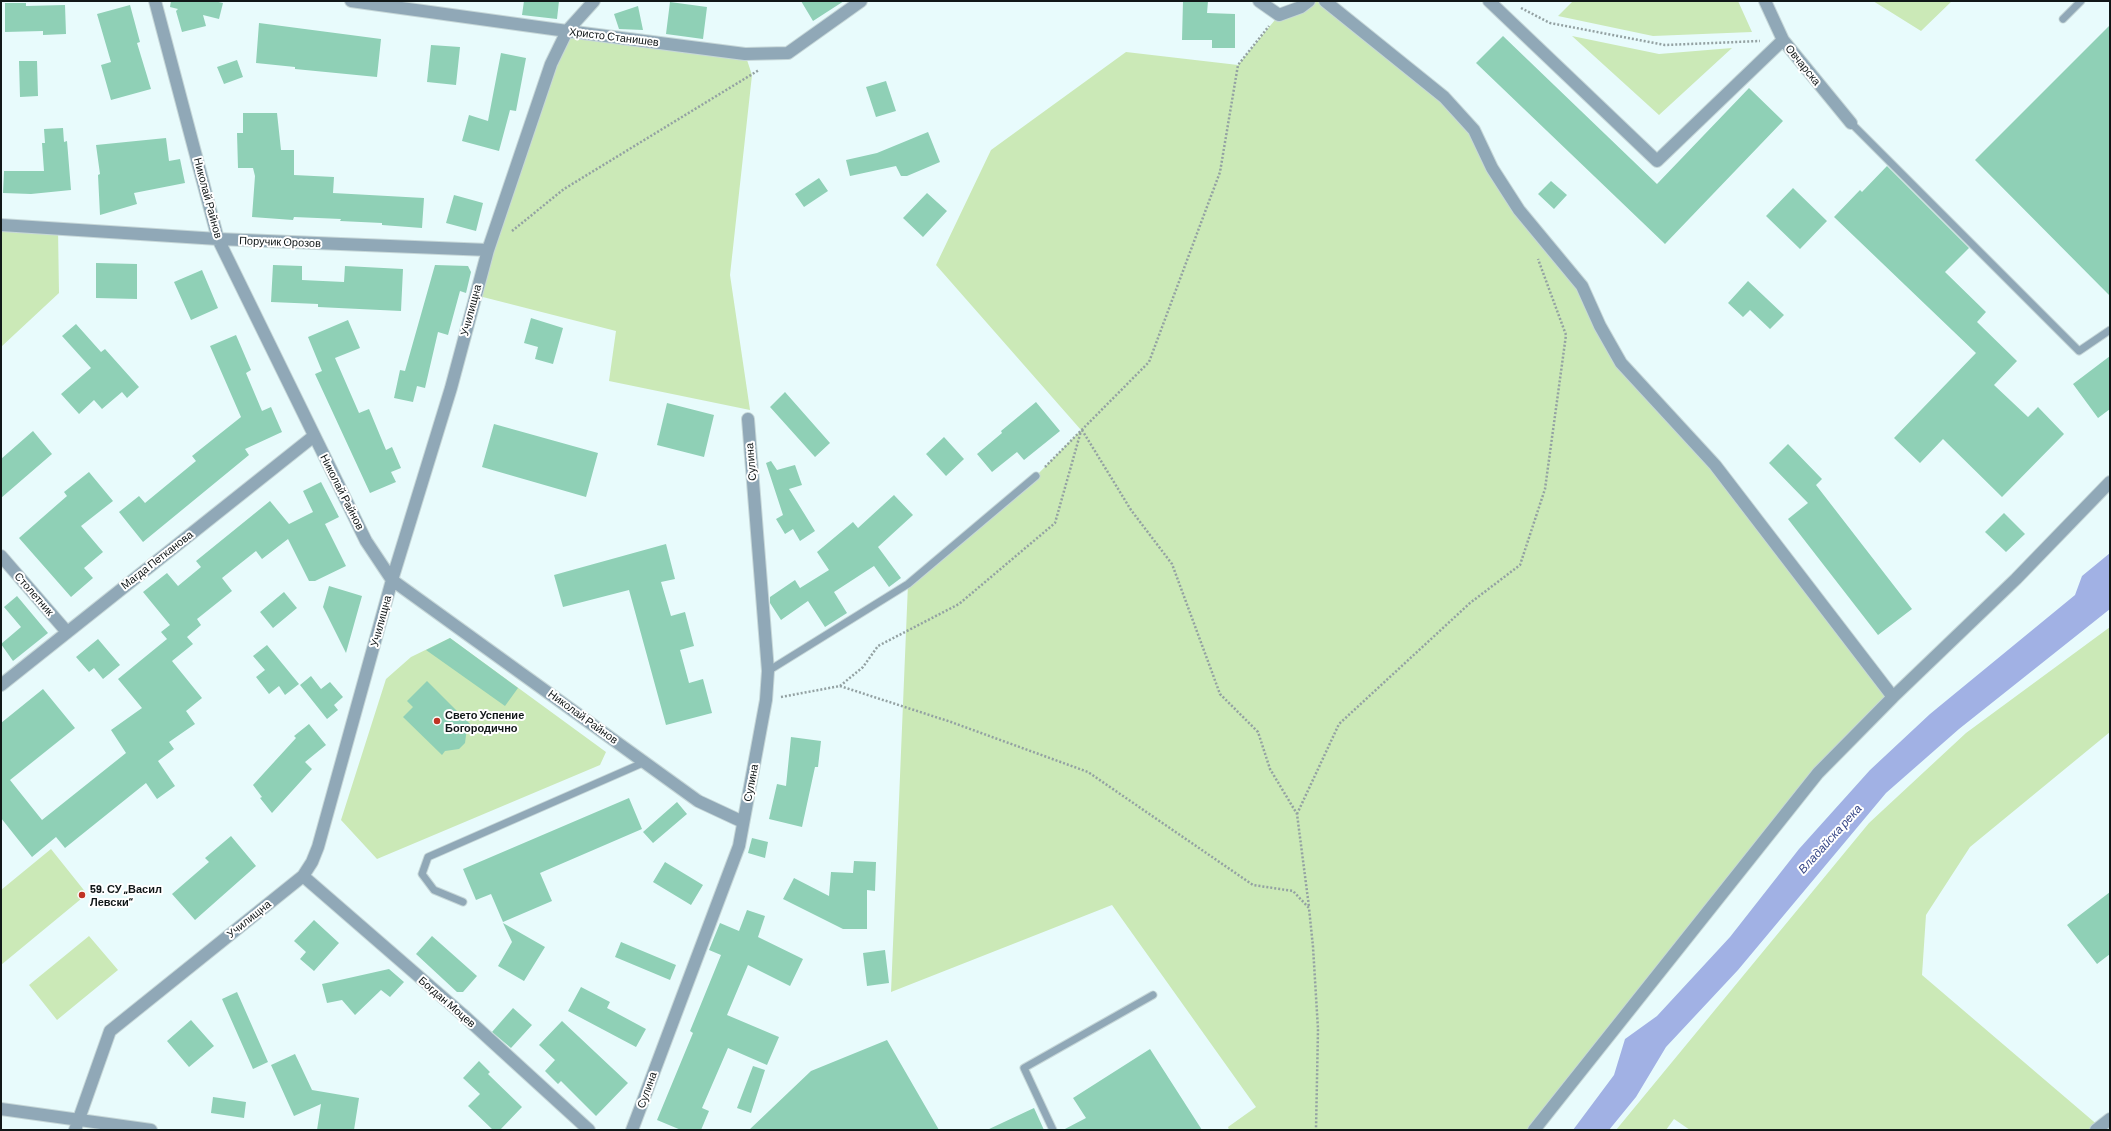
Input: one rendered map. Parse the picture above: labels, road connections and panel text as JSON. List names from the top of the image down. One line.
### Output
{"streets":{"street":["Христо Станишев","Овчарска","Николай Райнов","Поручик Орозов","Училищна","Сулина","Магда Петканова","Столетник","Богдан Моцев"]},"crossings":[["Христо Станишев","Училищна"],["Николай Райнов","Поручик Орозов"],["Николай Райнов","Училищна"],["Николай Райнов","Сулина"],["Николай Райнов","Магда Петканова"],["Поручик Орозов","Училищна"],["Училищна","Богдан Моцев"],["Магда Петканова","Столетник"]],"water":["Владайска река"],"places":["Свето Успение Богородично","59. СУ „Васил Левски“"]}
